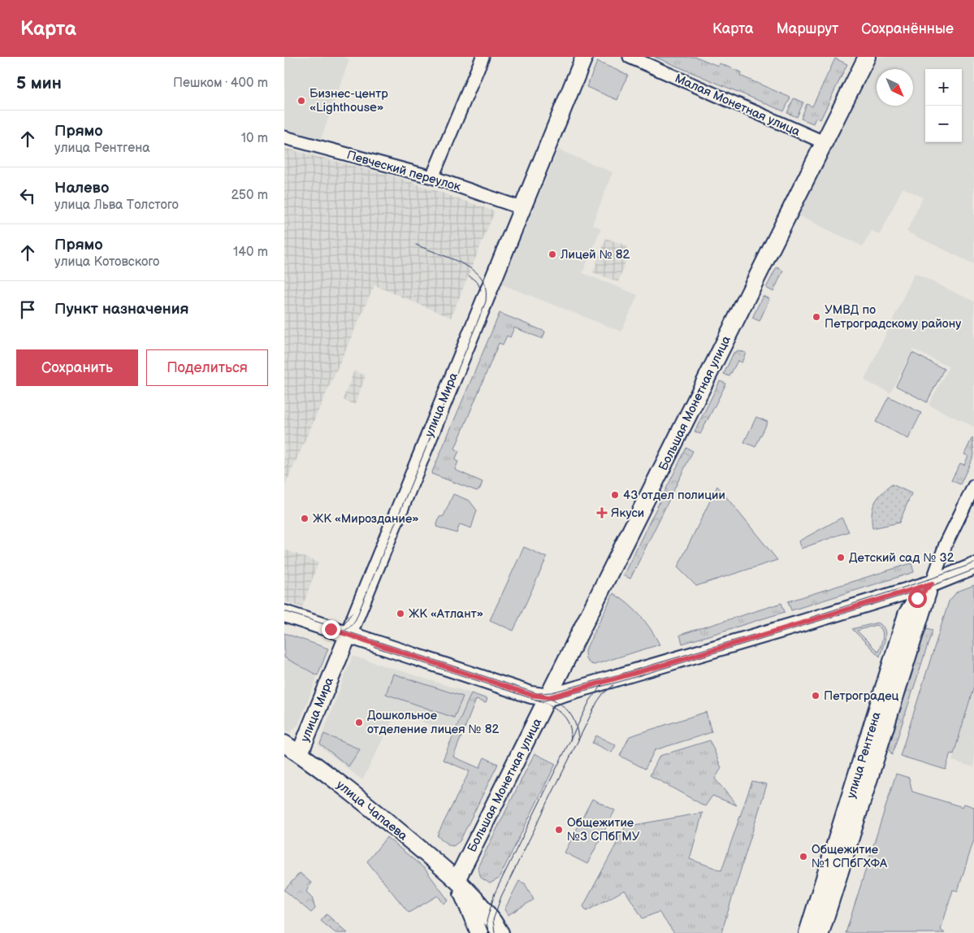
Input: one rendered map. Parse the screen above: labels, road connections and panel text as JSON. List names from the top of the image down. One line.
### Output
{"streets":{"street":["Малая Монетная улица","Певческий переулок","Большая Монетная улица","улица Мира","улица Рентгена","улица Чапаева"]},"crossings":[["Малая Монетная улица","Большая Монетная улица"],["Певческий переулок","улица Мира"],["Большая Монетная улица","улица Чапаева"],["улица Мира","улица Чапаева"]],"places":{"other":["Бизнес-центр «Lighthouse»","Лицей № 82","УМВД по Петроградскому району","43 отдел полиции","ЖК «Мироздание»","Детский сад № 32","ЖК «Атлант»","Петроградец","Дошкольное отделение лицея № 82","Общежитие №3 СПбГМУ","Общежитие №1 СПбГХФА"],"health":["Якуси"]},"north":"bottom right","page":{"header":"Карта","nav":["Карта","Маршрут","Сохранённые"],"heading":["5 мин","Пешком · 400 m"],"map_buttons":["+","−"],"list":[["Прямо","улица Рентгена","10 m"],["Налево","улица Льва Толстого","250 m"],["Прямо","улица Котовского","140 m"],"Пункт назначения"],"buttons":["Сохранить","Поделиться"]}}
